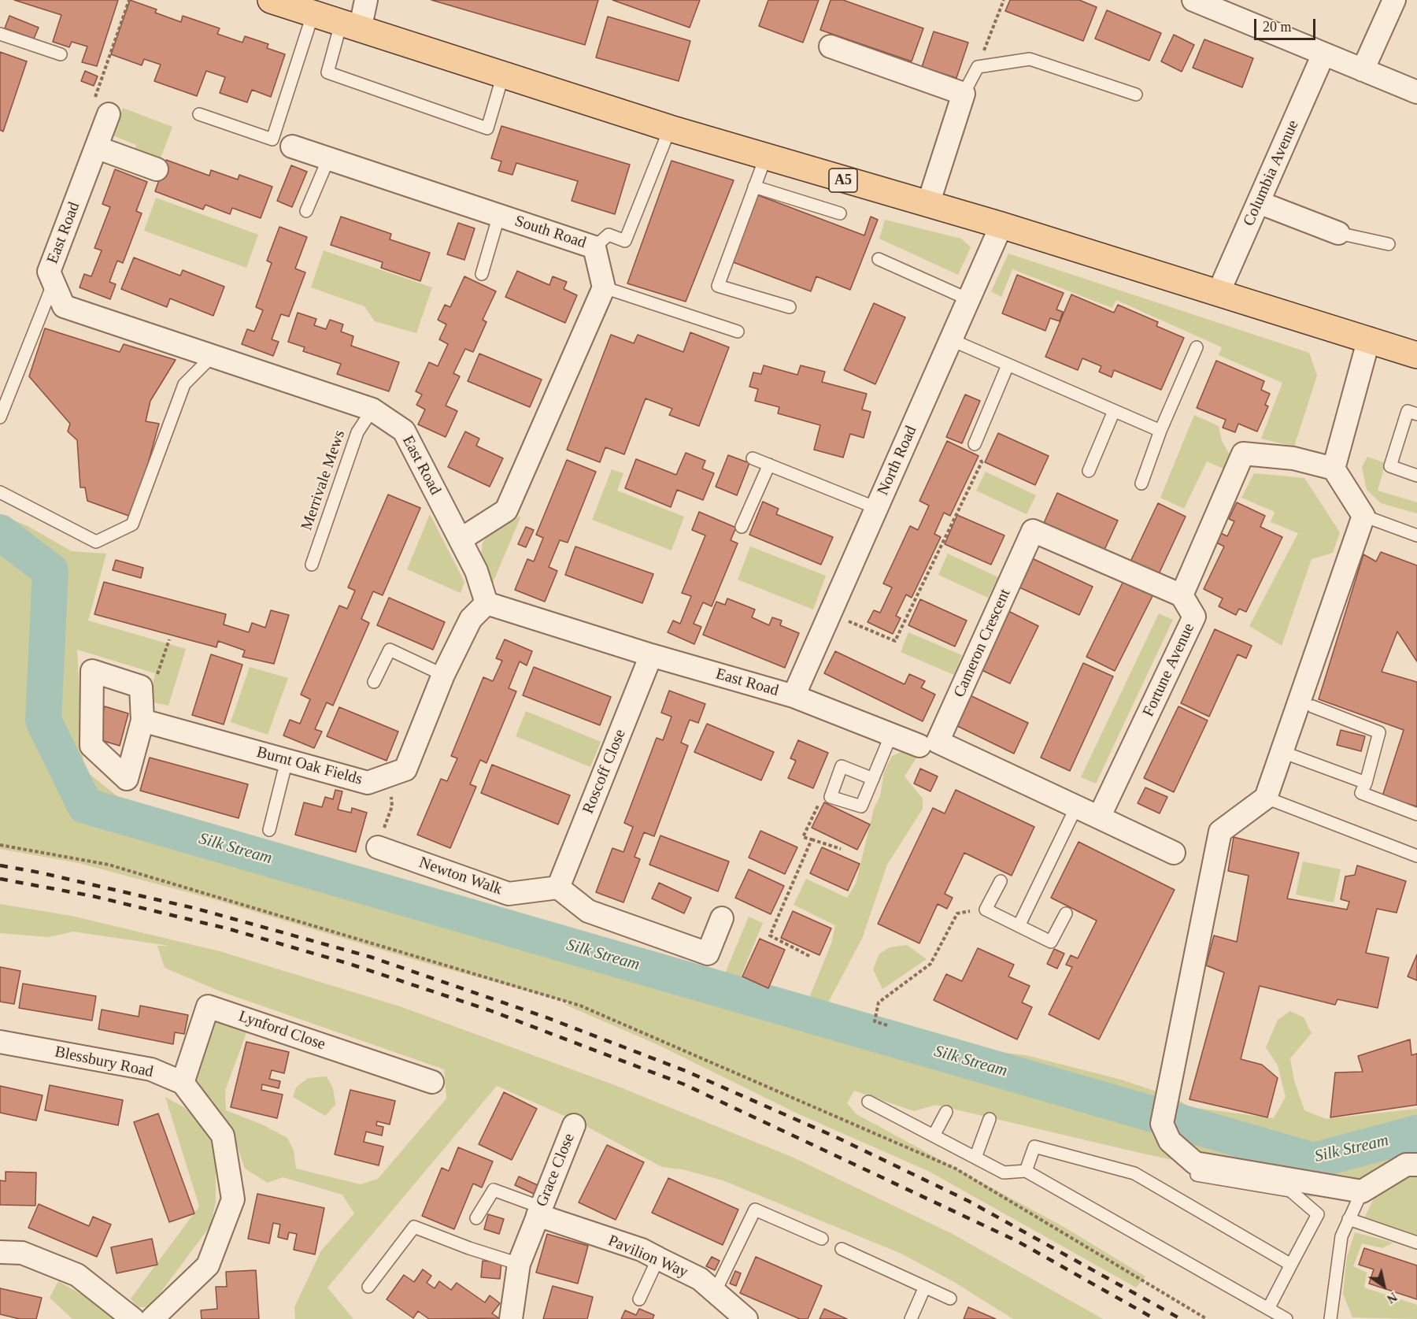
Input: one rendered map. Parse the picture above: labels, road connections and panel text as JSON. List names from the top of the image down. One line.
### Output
{"streets":{"main road":["A5"],"street":["Columbia Avenue","South Road","East Road","North Road","Cameron Crescent","Fortune Avenue","Burnt Oak Fields","Roscoff Close","Newton Walk","Lynford Close","Blessbury Road","Grace Close","Pavilion Way"],"lane":["Merrivale Mews"]},"crossings":[["Columbia Avenue","A5"],["A5","North Road"],["East Road","North Road"],["East Road","Merrivale Mews"],["East Road","Burnt Oak Fields"],["East Road","Roscoff Close"],["Cameron Crescent","Fortune Avenue"],["Roscoff Close","Newton Walk"],["Lynford Close","Blessbury Road"],["Grace Close","Pavilion Way"]],"water":["Silk Stream"],"scale_bar":"20 m","north":"bottom right"}
